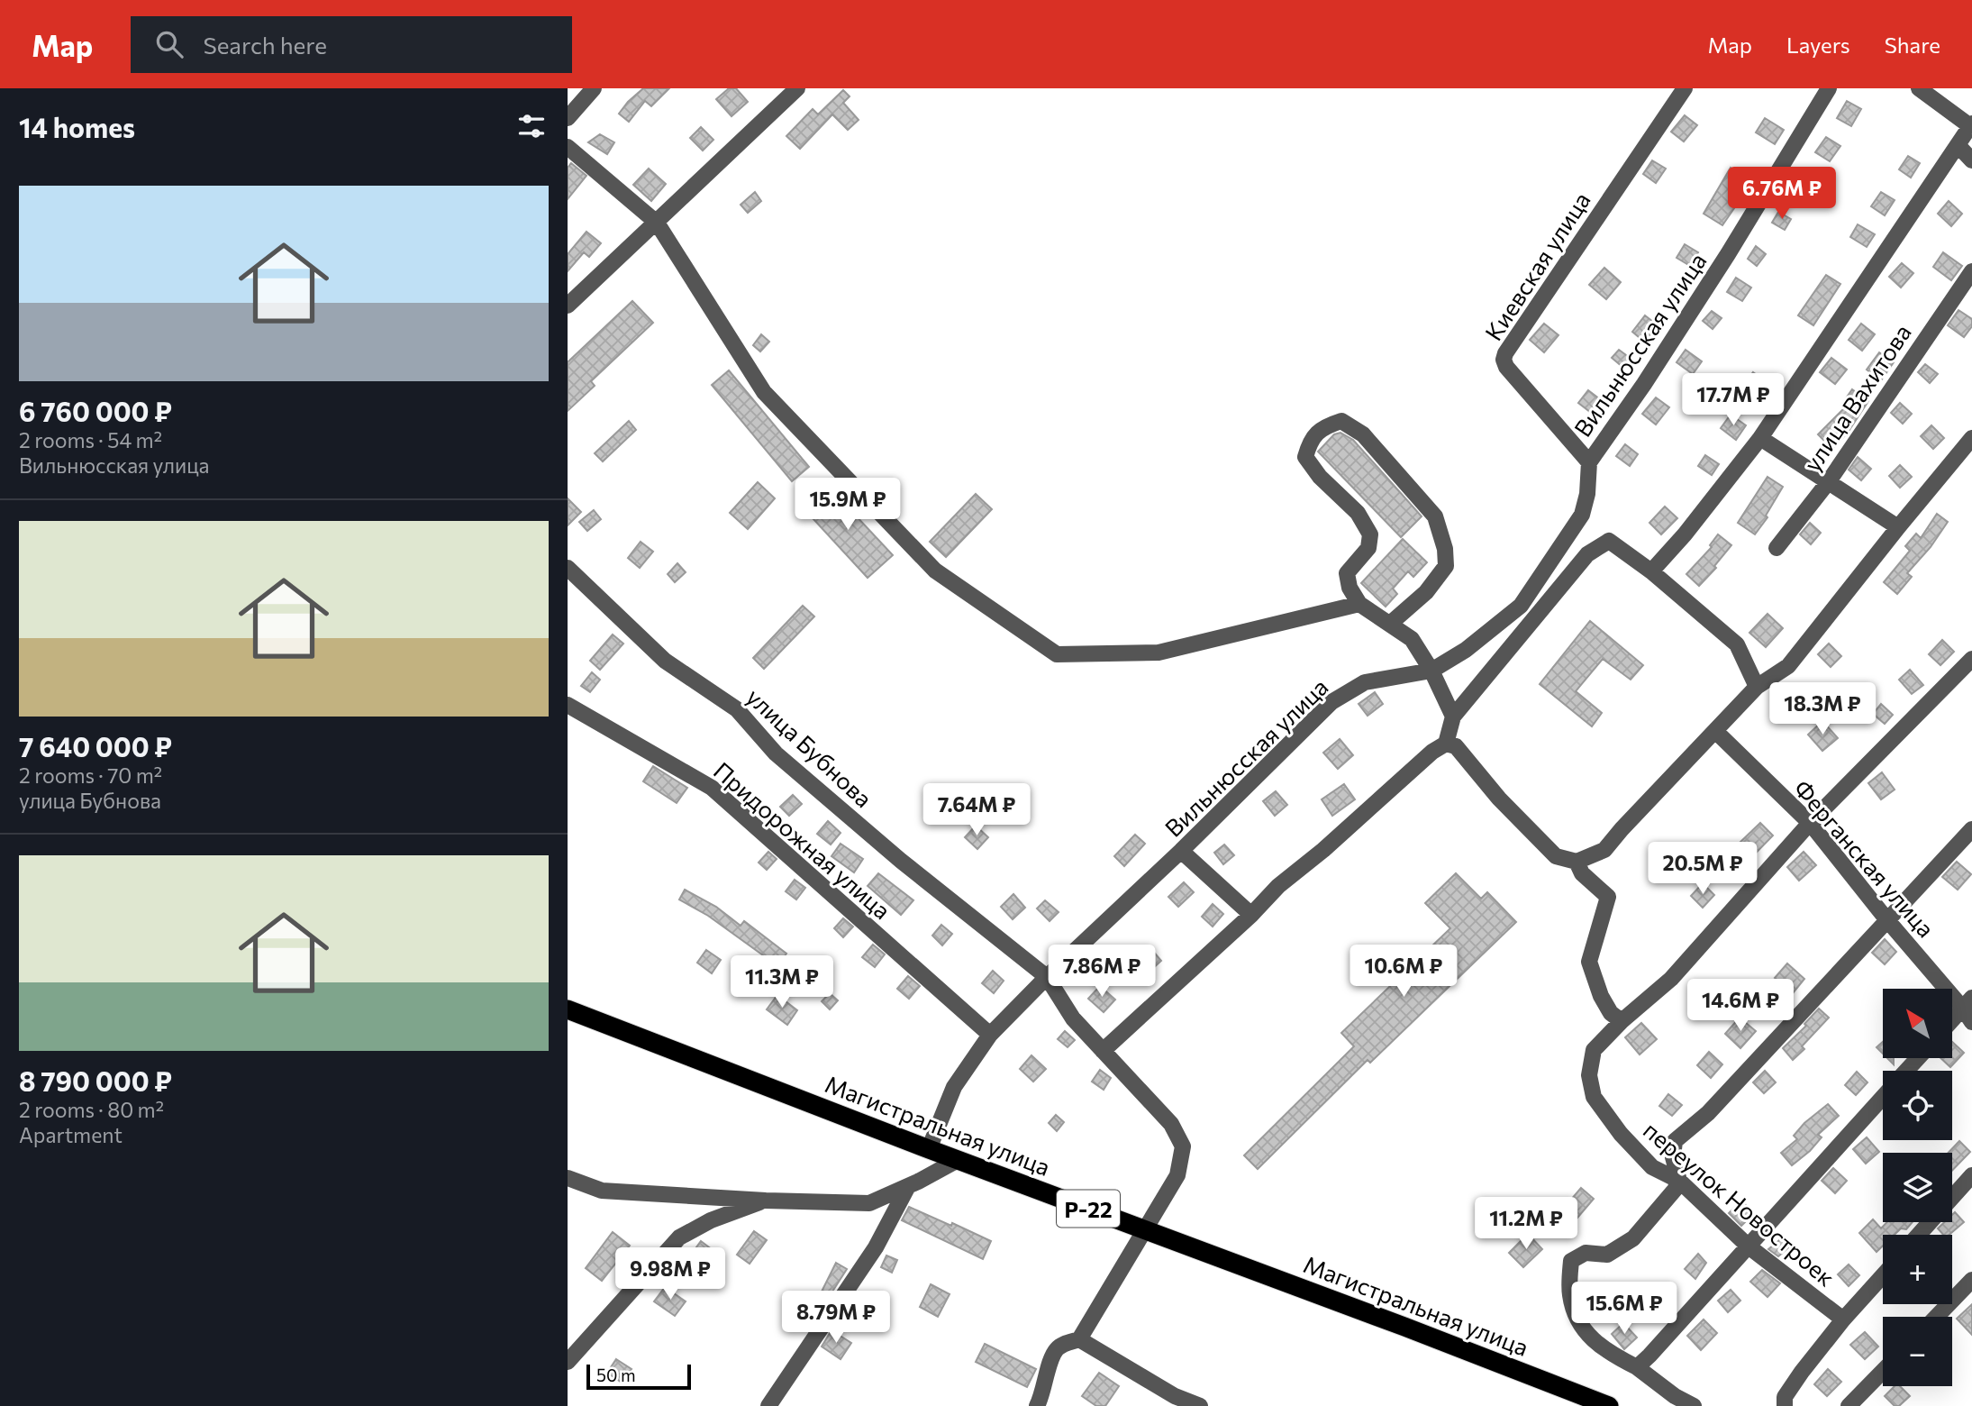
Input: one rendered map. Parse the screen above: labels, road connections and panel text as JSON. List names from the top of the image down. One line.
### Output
{"streets":{"highway":["Магистральная улица","Р-22"],"street":["Киевская улица","Вильнюсская улица","улица Вахитова","улица Бубнова","Придорожная улица","Ферганская улица","переулок Новостроек"]},"crossings":[["Киевская улица","Вильнюсская улица"],["Вильнюсская улица","улица Бубнова"],["Вильнюсская улица","Придорожная улица"],["Вильнюсская улица","Магистральная улица"],["улица Бубнова","Магистральная улица"]],"scale_bar":"50 m","north":"top left","page":{"header":"Map","search":"Search here","nav":["Map","Layers","Share"],"heading":"14 homes","list":[{"name":"6 760 000 ₽","note":"2 rooms · 54 m² · Вильнюсская улица"},{"name":"7 640 000 ₽","note":"2 rooms · 70 m² · улица Бубнова"},{"name":"8 790 000 ₽","note":"2 rooms · 80 m² · Apartment"}],"price":["6.76M ₽","17.7M ₽","15.9M ₽","18.3M ₽","7.64M ₽","20.5M ₽","7.86M ₽","10.6M ₽","11.3M ₽","14.6M ₽","11.2M ₽","9.98M ₽","15.6M ₽","8.79M ₽"],"map_buttons":["+","−"],"scale":"50 m"}}
